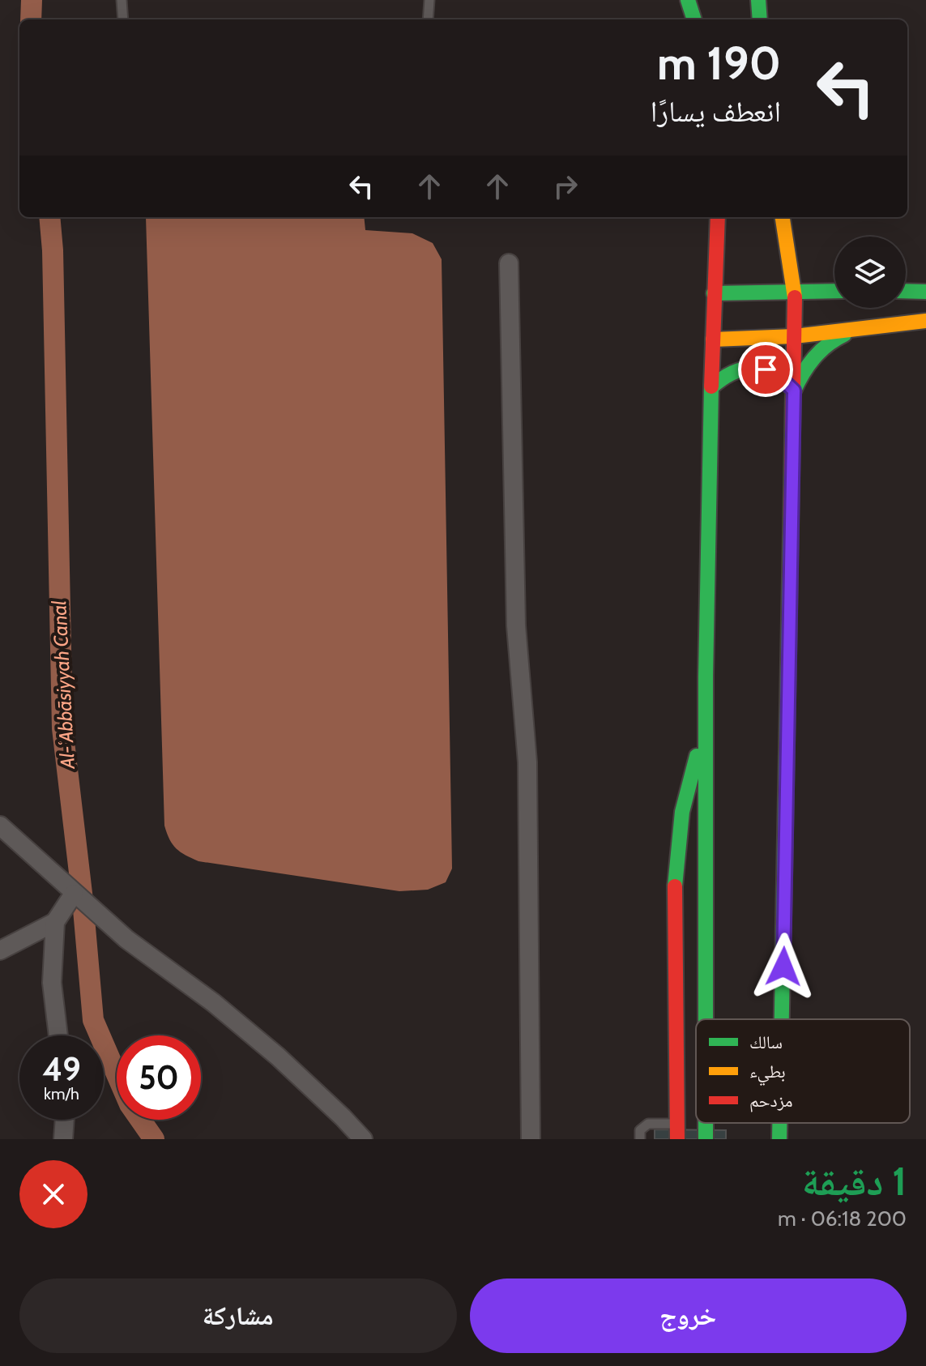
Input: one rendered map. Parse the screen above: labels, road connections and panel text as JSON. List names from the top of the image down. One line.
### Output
{"water":["Al-ʿAbbāsiyyah Canal"],"legend":["سالك","بطيء","مزدحم"],"page":{"turn":["190 m","انعطف يسارًا"],"speed":"49 km/h","limit":"50","heading":["1 دقيقة","200 m · 06:18"],"buttons":["خروج","مشاركة"]}}
